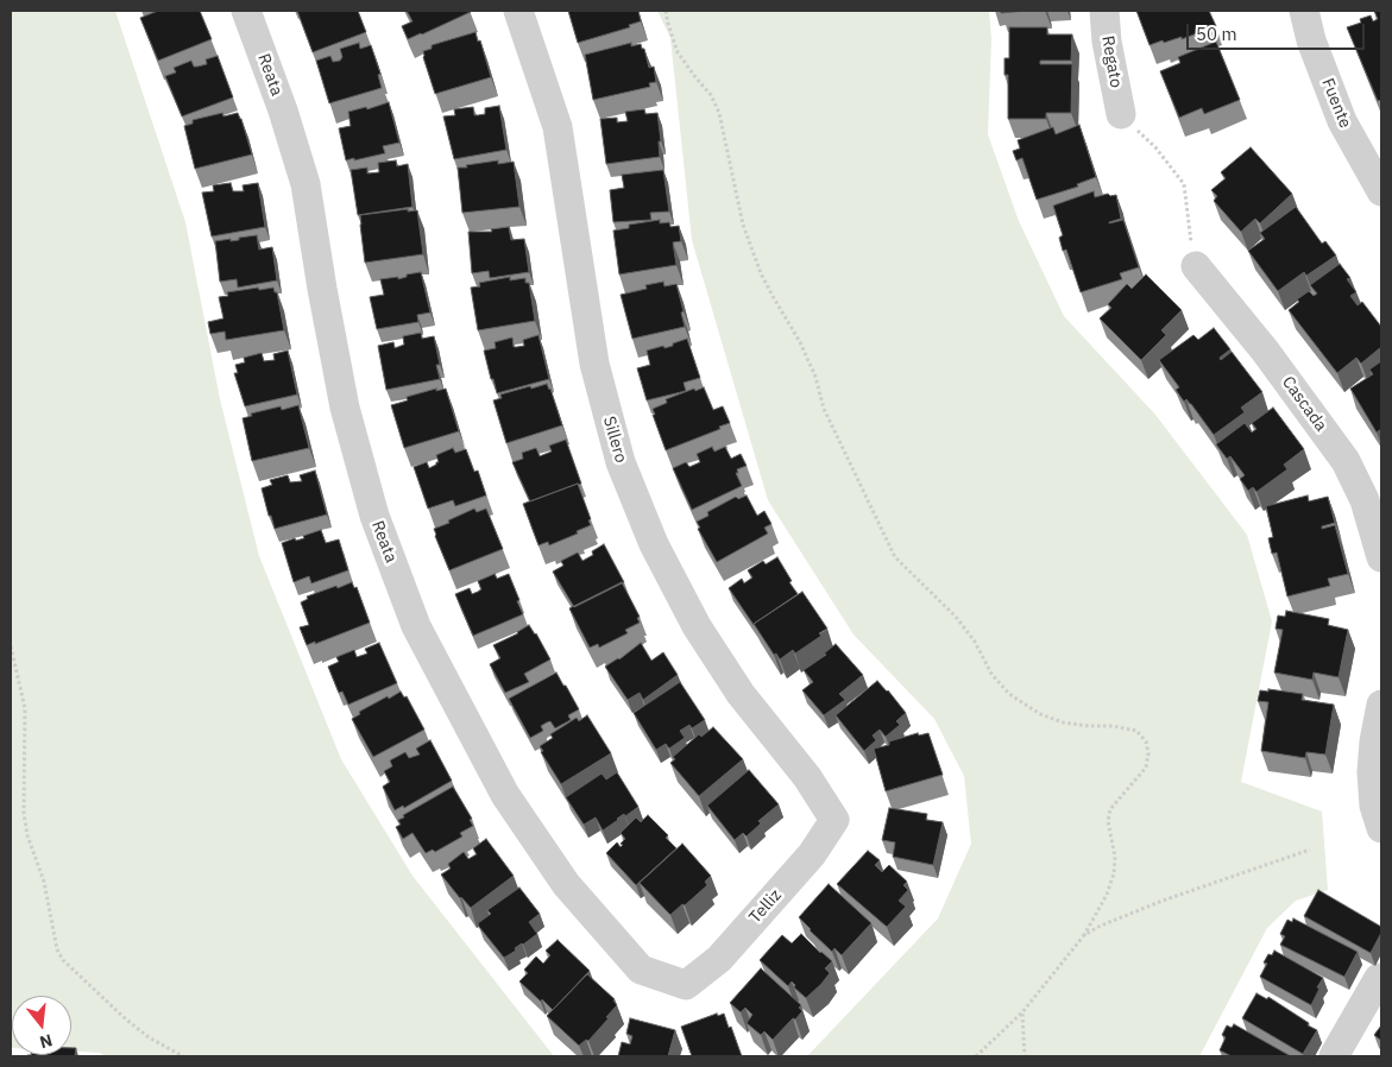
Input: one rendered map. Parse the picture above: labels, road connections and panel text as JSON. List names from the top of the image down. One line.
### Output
{"streets":{"street":["Regato","Reata","Fuente","Cascada","Sillero","Telliz"]},"crossings":[["Reata","Telliz"],["Sillero","Telliz"]],"scale_bar":"50 m","north":"bottom"}
